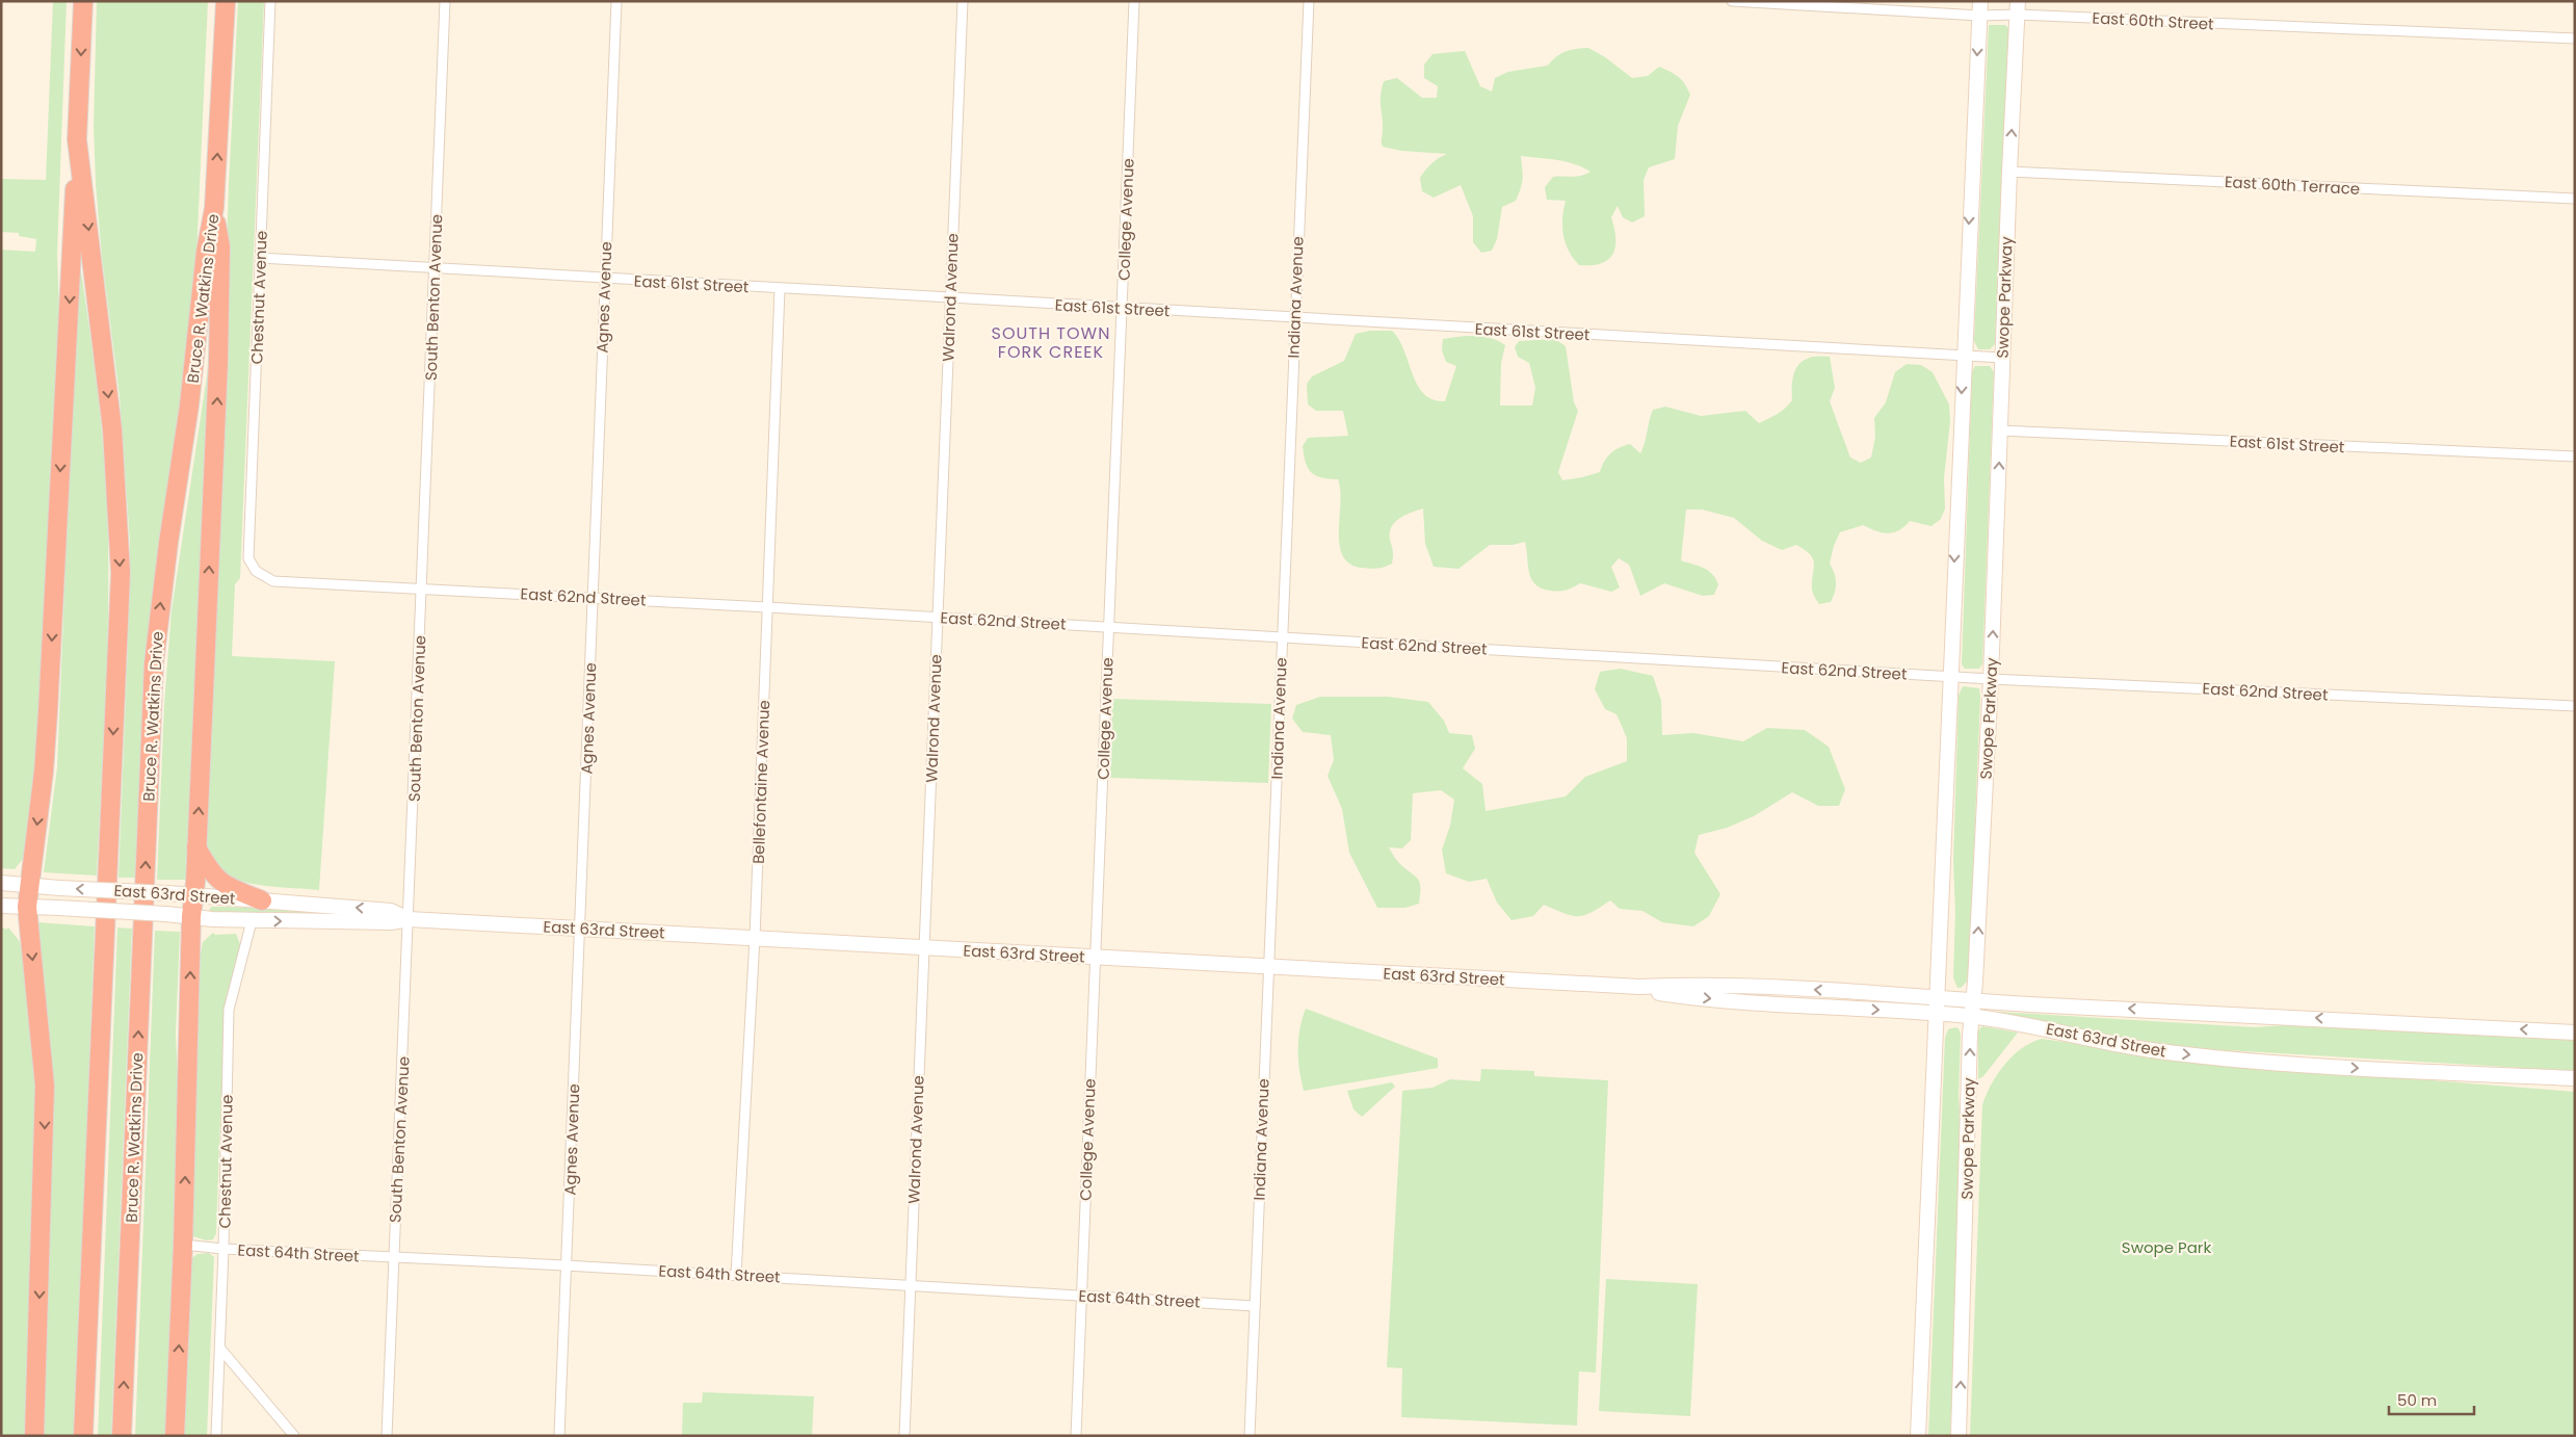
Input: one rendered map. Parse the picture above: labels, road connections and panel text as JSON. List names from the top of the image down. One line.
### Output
{"streets":{"highway":["Bruce R. Watkins Drive"],"main road":["Swope Parkway","East 63rd Street"],"street":["East 60th Street","East 60th Terrace","College Avenue","East 61st Street","Chestnut Avenue","South Benton Avenue","Agnes Avenue","Walrond Avenue","Indiana Avenue","East 62nd Street","Bellefontaine Avenue","East 64th Street"]},"crossings":[["East 60th Street","Swope Parkway"],["East 60th Terrace","Swope Parkway"],["College Avenue","East 61st Street"],["College Avenue","East 62nd Street"],["College Avenue","East 63rd Street"],["College Avenue","East 64th Street"],["East 61st Street","Chestnut Avenue"],["East 61st Street","South Benton Avenue"],["East 61st Street","Agnes Avenue"],["East 61st Street","Walrond Avenue"],["East 61st Street","Indiana Avenue"],["East 61st Street","Swope Parkway"],["East 61st Street","Bellefontaine Avenue"],["Chestnut Avenue","East 62nd Street"],["Chestnut Avenue","East 63rd Street"],["Chestnut Avenue","East 64th Street"],["South Benton Avenue","East 62nd Street"],["South Benton Avenue","East 63rd Street"],["South Benton Avenue","East 64th Street"],["Agnes Avenue","East 62nd Street"],["Agnes Avenue","East 63rd Street"],["Agnes Avenue","East 64th Street"],["Walrond Avenue","East 62nd Street"],["Walrond Avenue","East 63rd Street"],["Walrond Avenue","East 64th Street"],["Indiana Avenue","East 62nd Street"],["Indiana Avenue","East 63rd Street"],["Indiana Avenue","East 64th Street"],["Swope Parkway","East 62nd Street"],["Swope Parkway","East 63rd Street"],["East 62nd Street","Bellefontaine Avenue"],["Bellefontaine Avenue","East 63rd Street"],["Bellefontaine Avenue","East 64th Street"]],"districts":["SOUTH TOWN FORK CREEK"],"parks":["Swope Park"],"scale_bar":"50 m"}
